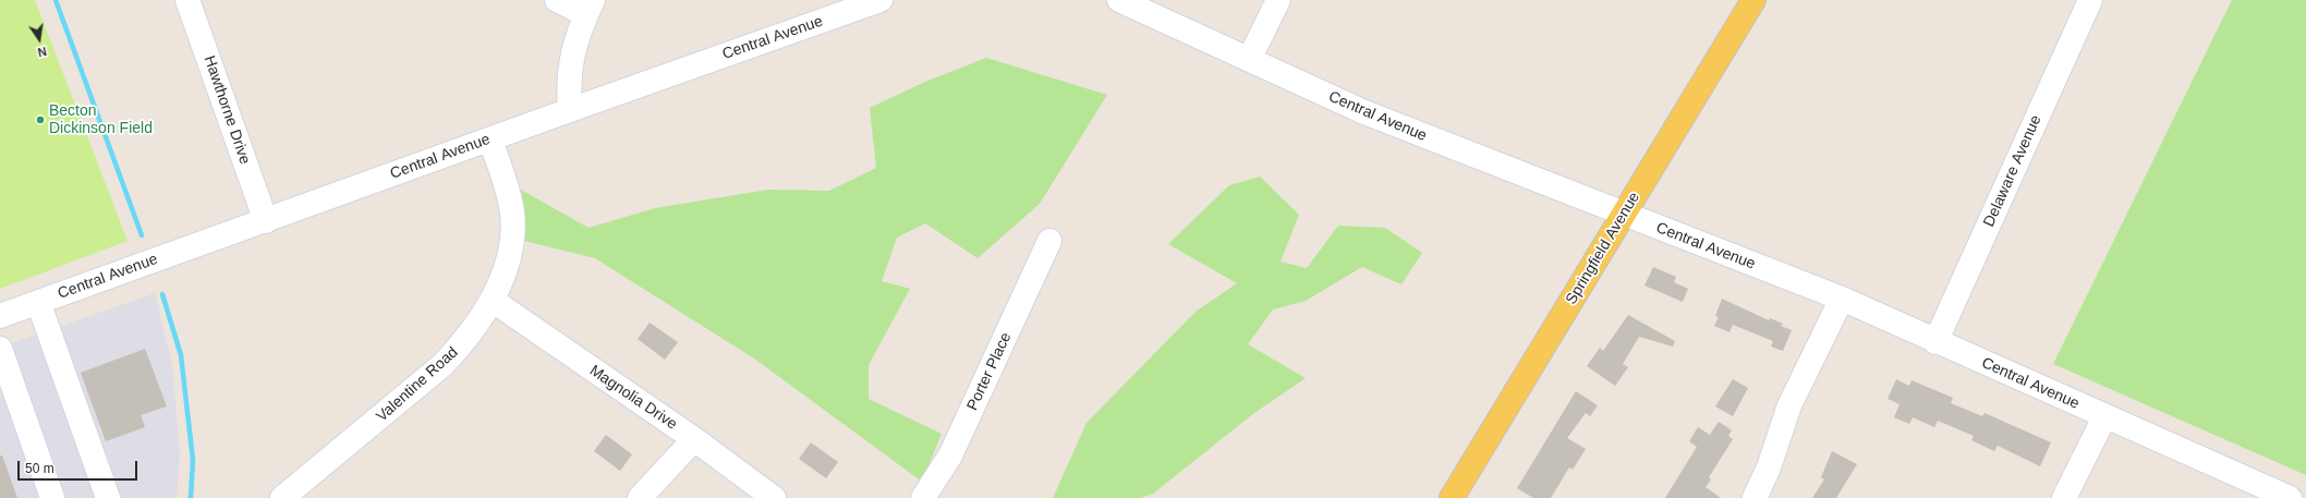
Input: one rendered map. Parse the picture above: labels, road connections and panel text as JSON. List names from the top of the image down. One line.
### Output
{"streets":{"main road":["Springfield Avenue"],"street":["Central Avenue","Hawthorne Drive","Delaware Avenue","Porter Place","Valentine Road","Magnolia Drive"]},"crossings":[["Central Avenue","Hawthorne Drive"],["Central Avenue","Delaware Avenue"],["Central Avenue","Springfield Avenue"],["Central Avenue","Valentine Road"],["Valentine Road","Magnolia Drive"]],"places":["Becton Dickinson Field"],"scale_bar":"50 m","north":"bottom"}
